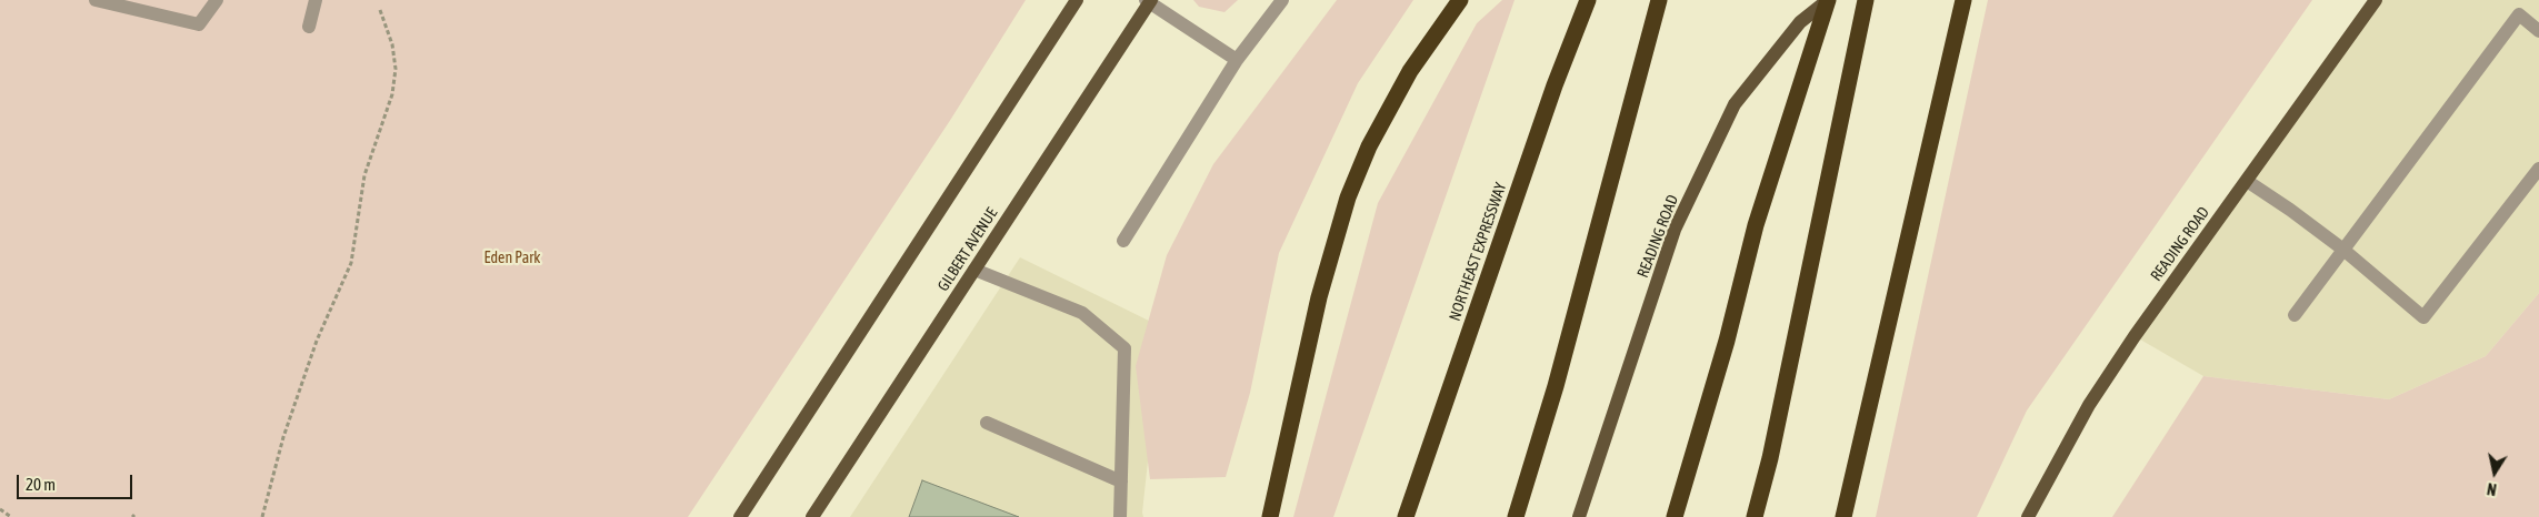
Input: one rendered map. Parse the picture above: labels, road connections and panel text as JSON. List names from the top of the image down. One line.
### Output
{"streets":{"highway":["NORTHEAST EXPRESSWAY"],"main road":["READING ROAD","GILBERT AVENUE"]},"parks":["Eden Park"],"scale_bar":"20 m","north":"bottom"}
